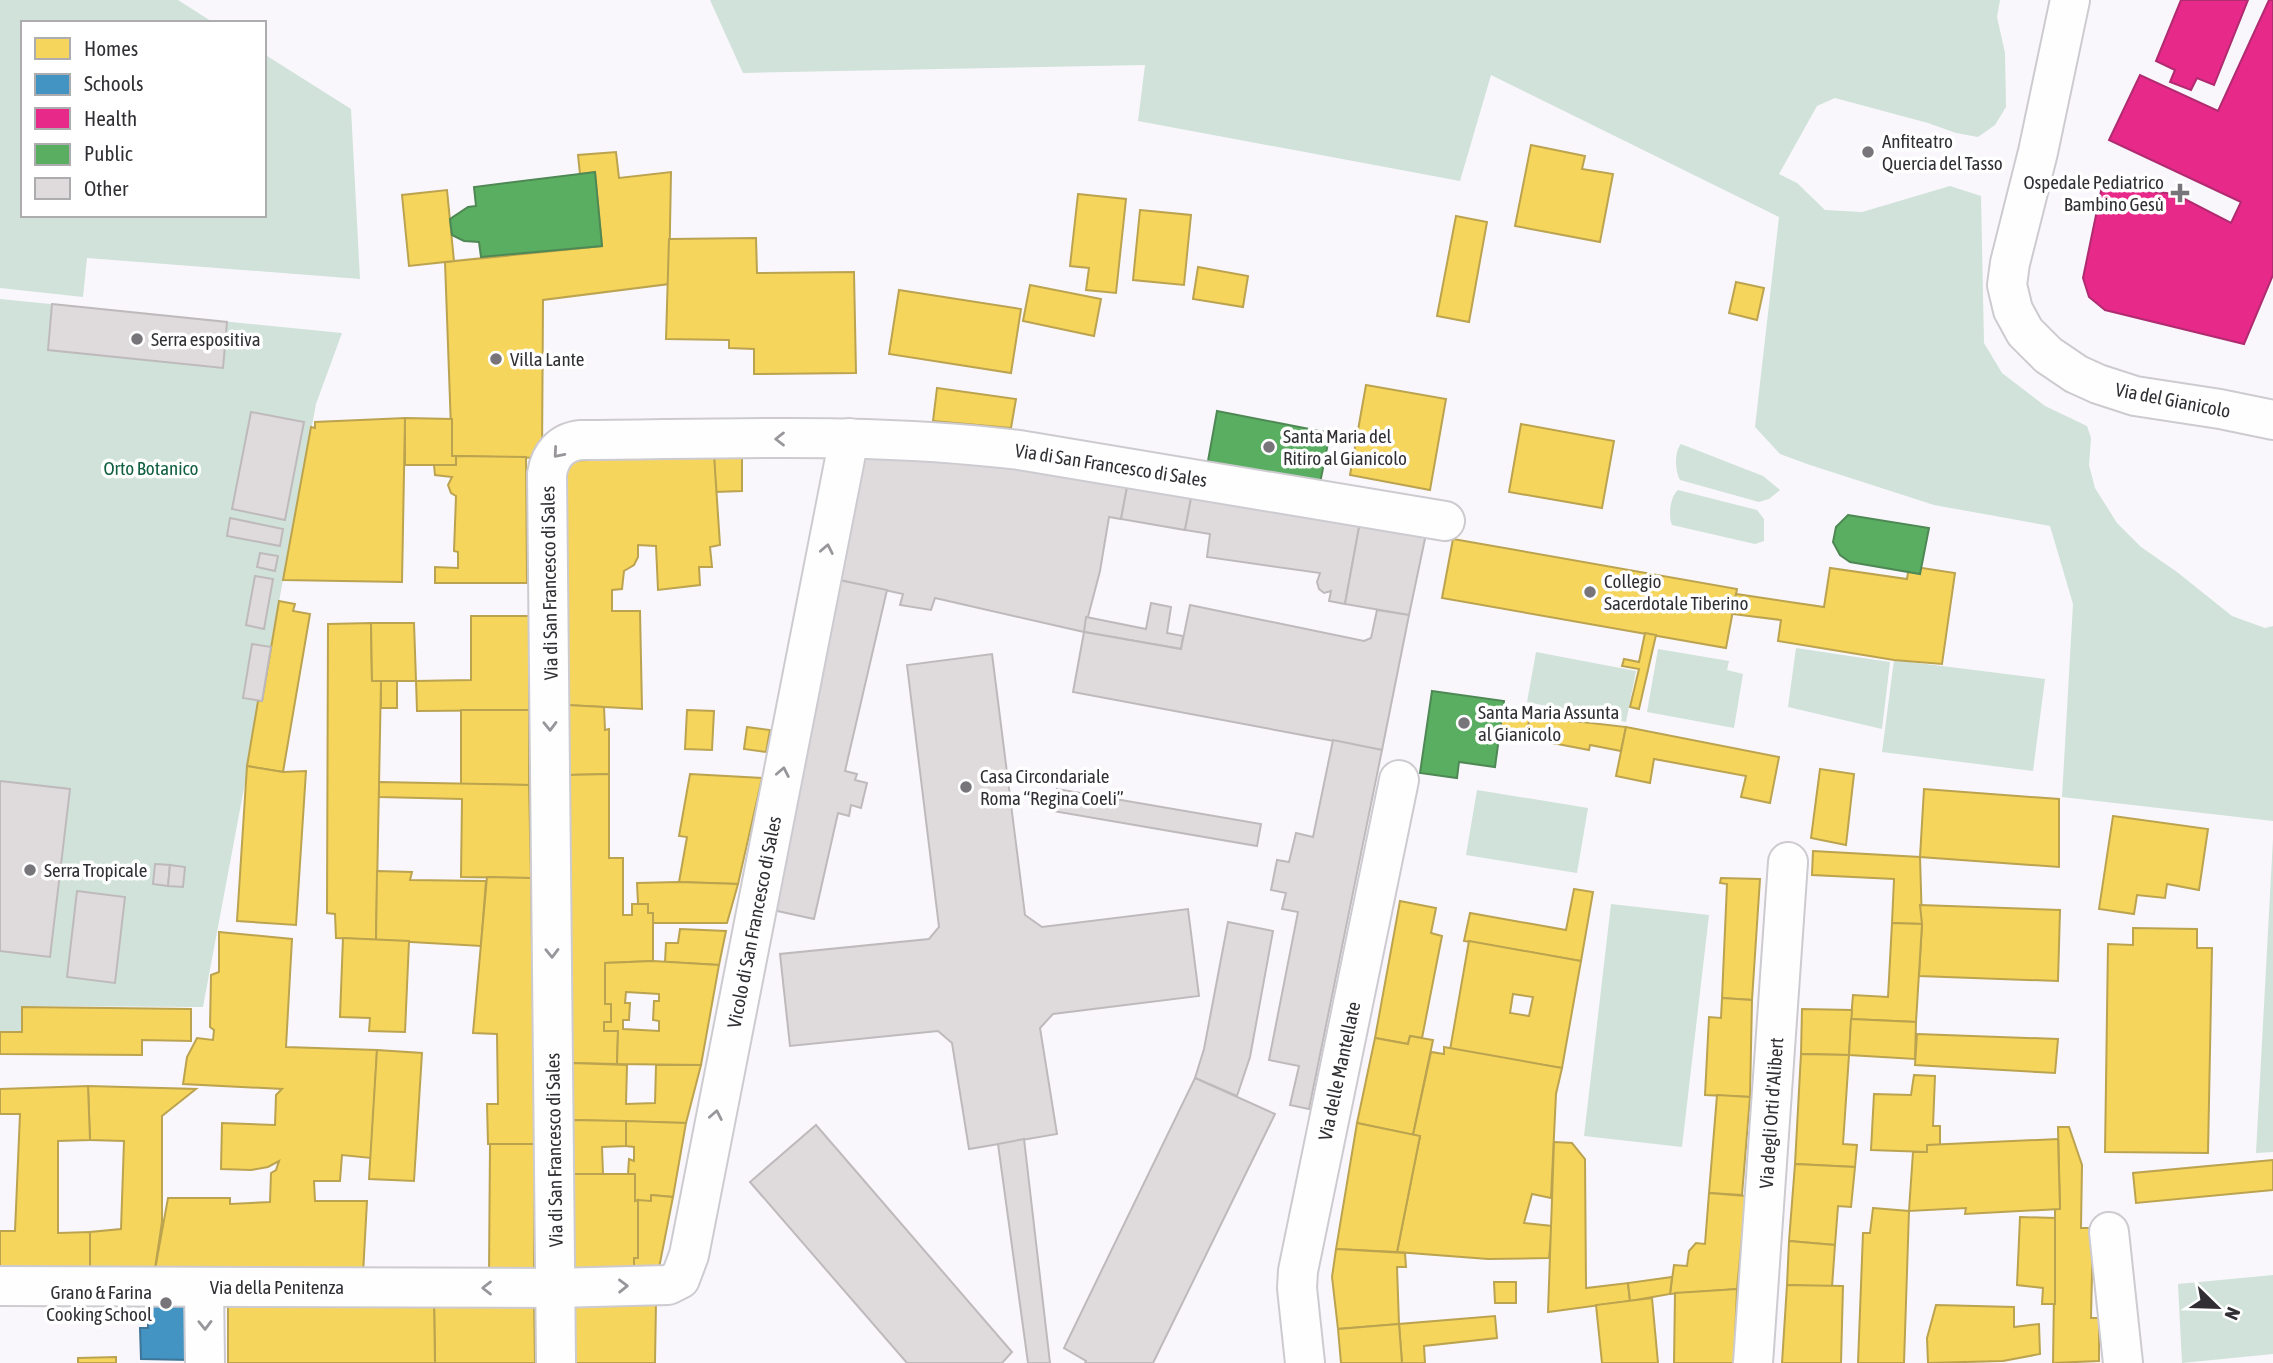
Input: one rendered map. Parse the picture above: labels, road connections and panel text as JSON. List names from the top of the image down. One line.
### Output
{"streets":{"street":["Via del Gianicolo","Via di San Francesco di Sales","Vicolo di San Francesco di Sales","Via delle Mantellate","Via degli Orti d'Alibert","Via della Penitenza"]},"crossings":[["Via di San Francesco di Sales","Vicolo di San Francesco di Sales"],["Via di San Francesco di Sales","Via della Penitenza"],["Vicolo di San Francesco di Sales","Via della Penitenza"]],"one_way":["Vicolo di San Francesco di Sales","Via della Penitenza"],"parks":["Orto Botanico"],"places":{"other":["Anfiteatro Quercia del Tasso","Serra espositiva","Villa Lante","Santa Maria del Ritiro al Gianicolo","Collegio Sacerdotale Tiberino","Santa Maria Assunta al Gianicolo","Casa Circondariale Roma “Regina Coeli”","Serra Tropicale","Grano & Farina Cooking School"],"health":["Ospedale Pediatrico Bambino Gesù"]},"legend":["Homes","Schools","Health","Public","Other"],"north":"bottom right"}
